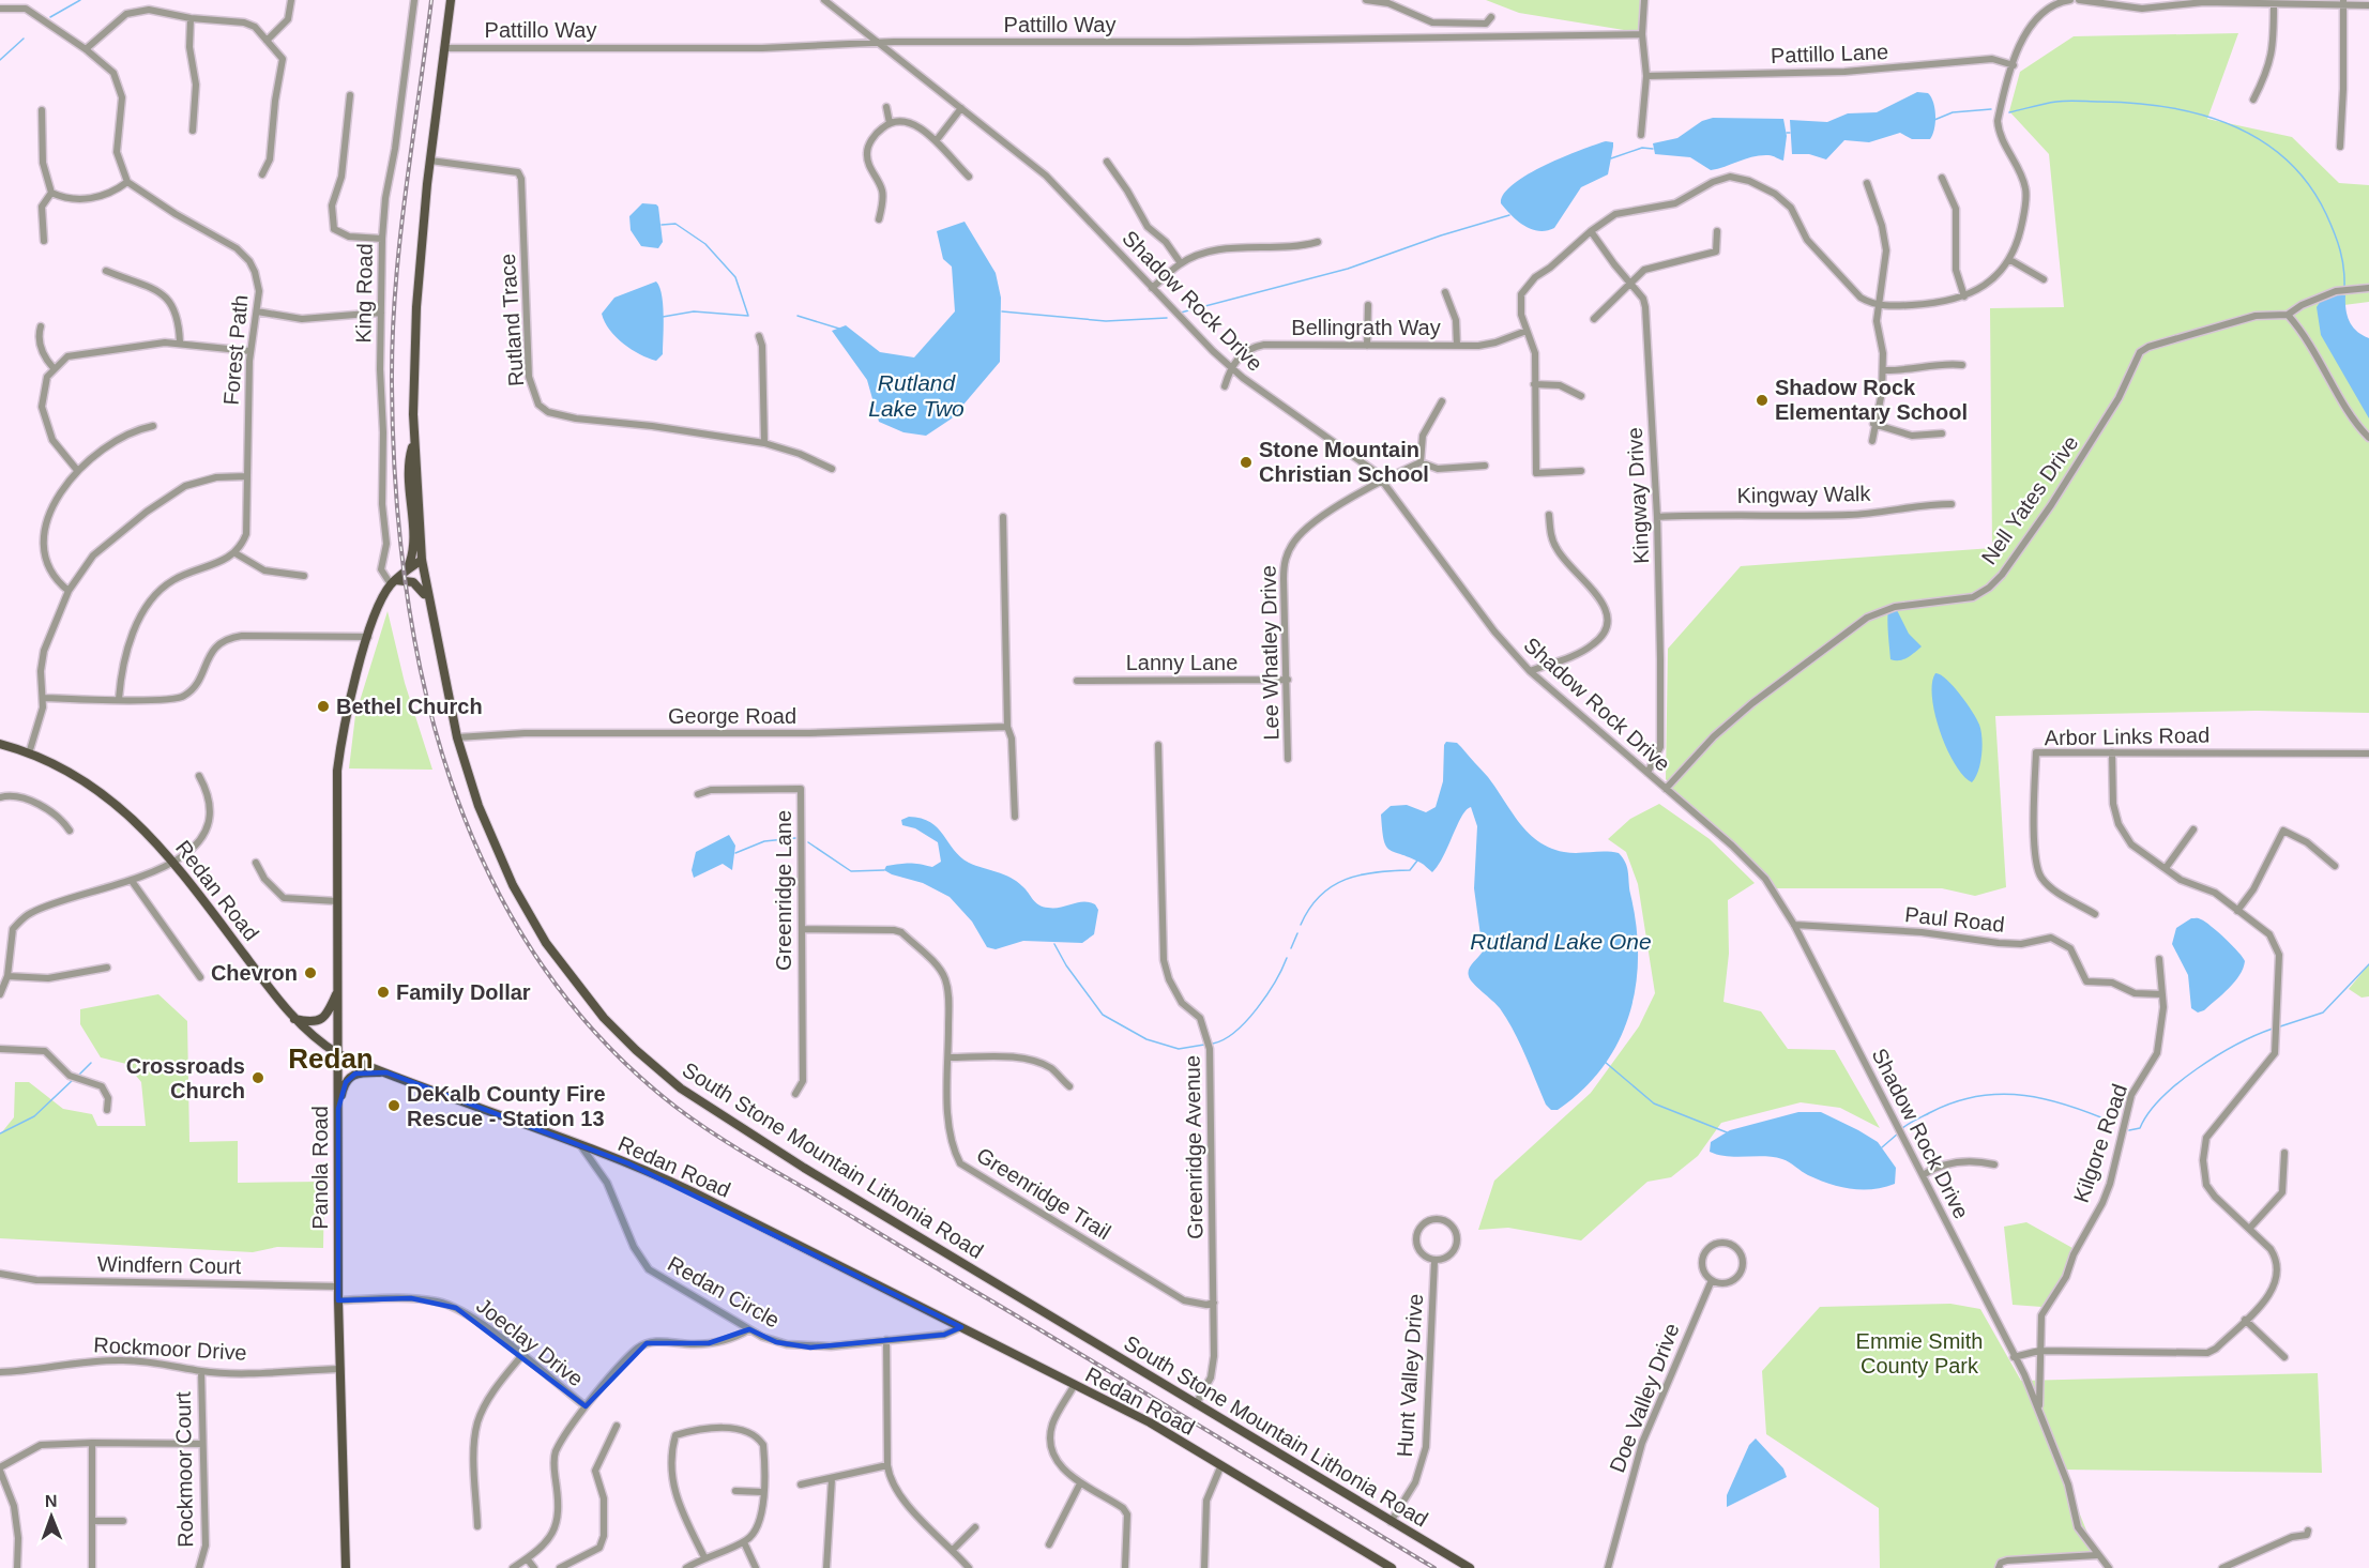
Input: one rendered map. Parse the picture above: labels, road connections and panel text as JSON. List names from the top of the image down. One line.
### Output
{"streets":{"main road":["Redan Road","South Stone Mountain Lithonia Road","Panola Road"],"street":["Pattillo Way","Pattillo Lane","King Road","Shadow Rock Drive","Rutland Trace","Bellingrath Way","Forest Path","Kingway Walk","Kingway Drive","Nell Yates Drive","Lee Whatley Drive","Lanny Lane","George Road","Arbor Links Road","Greenridge Lane","Paul Road","Kilgore Road","Greenridge Avenue","Greenridge Trail","Windfern Court","Redan Circle","Joeclay Drive","Rockmoor Drive","Hunt Valley Drive","Doe Valley Drive","Rockmoor Court"]},"crossings":[["Pattillo Way","Shadow Rock Drive"],["Pattillo Way","South Stone Mountain Lithonia Road"],["King Road","Panola Road"],["Shadow Rock Drive","Bellingrath Way"],["Shadow Rock Drive","Kingway Drive"],["Shadow Rock Drive","Nell Yates Drive"],["Shadow Rock Drive","Lee Whatley Drive"],["Shadow Rock Drive","Paul Road"],["Shadow Rock Drive","Kilgore Road"],["Rutland Trace","South Stone Mountain Lithonia Road"],["Kingway Walk","Kingway Drive"],["Lee Whatley Drive","Lanny Lane"],["George Road","South Stone Mountain Lithonia Road"],["Redan Road","Panola Road"],["Redan Road","Redan Circle"],["Greenridge Lane","Greenridge Trail"],["Paul Road","Kilgore Road"],["Greenridge Avenue","South Stone Mountain Lithonia Road"],["Greenridge Avenue","Greenridge Trail"],["South Stone Mountain Lithonia Road","Panola Road"],["South Stone Mountain Lithonia Road","Hunt Valley Drive"],["Panola Road","Windfern Court"],["Panola Road","Joeclay Drive"],["Panola Road","Rockmoor Drive"],["Rockmoor Drive","Rockmoor Court"]],"districts":["Redan"],"water":["Rutland Lake Two","Rutland Lake One"],"parks":["Emmie Smith County Park"],"places":["Shadow Rock Elementary School","Stone Mountain Christian School","Bethel Church","Chevron","Family Dollar","Crossroads Church","DeKalb County Fire Rescue - Station 13"],"north":"top"}
